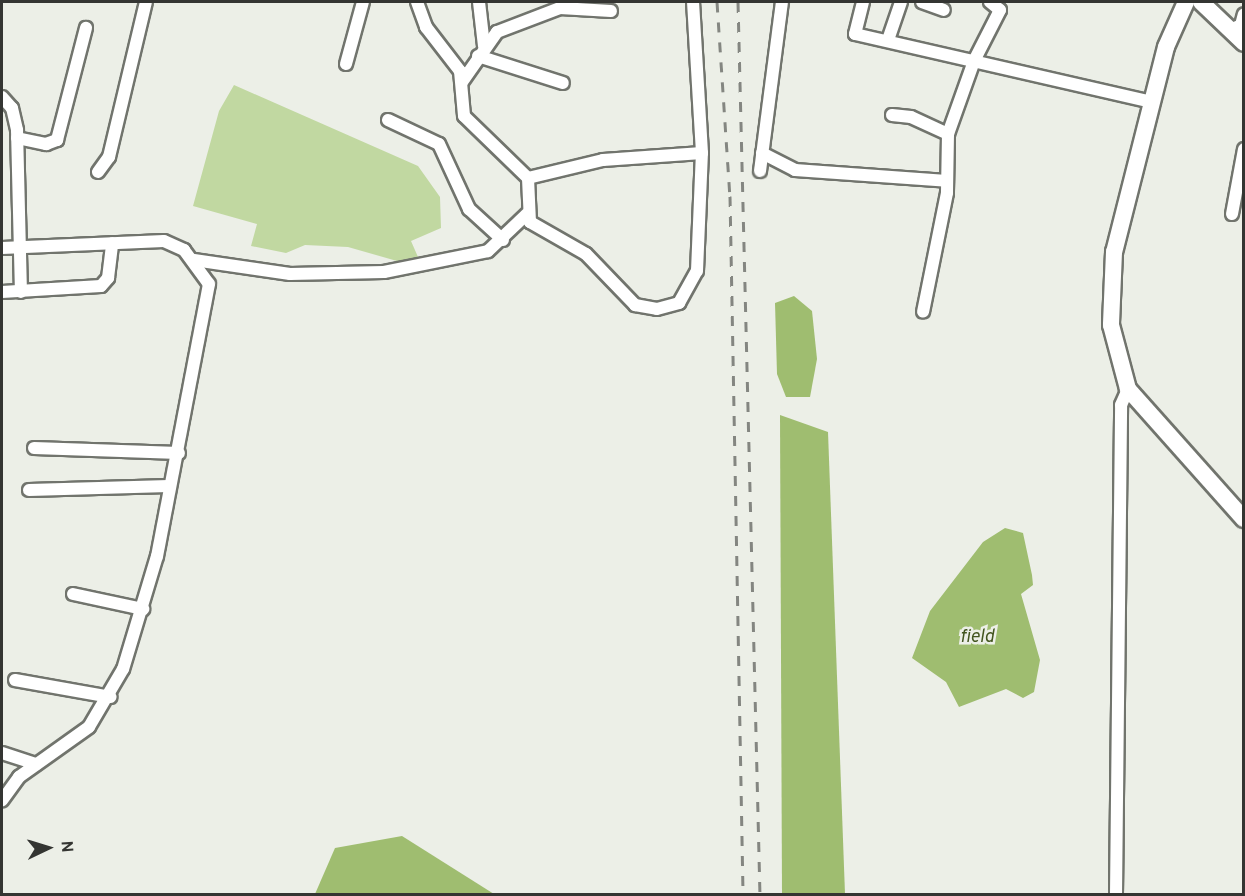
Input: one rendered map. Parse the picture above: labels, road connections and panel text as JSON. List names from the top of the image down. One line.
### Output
{"water":["field"],"north":"right"}
